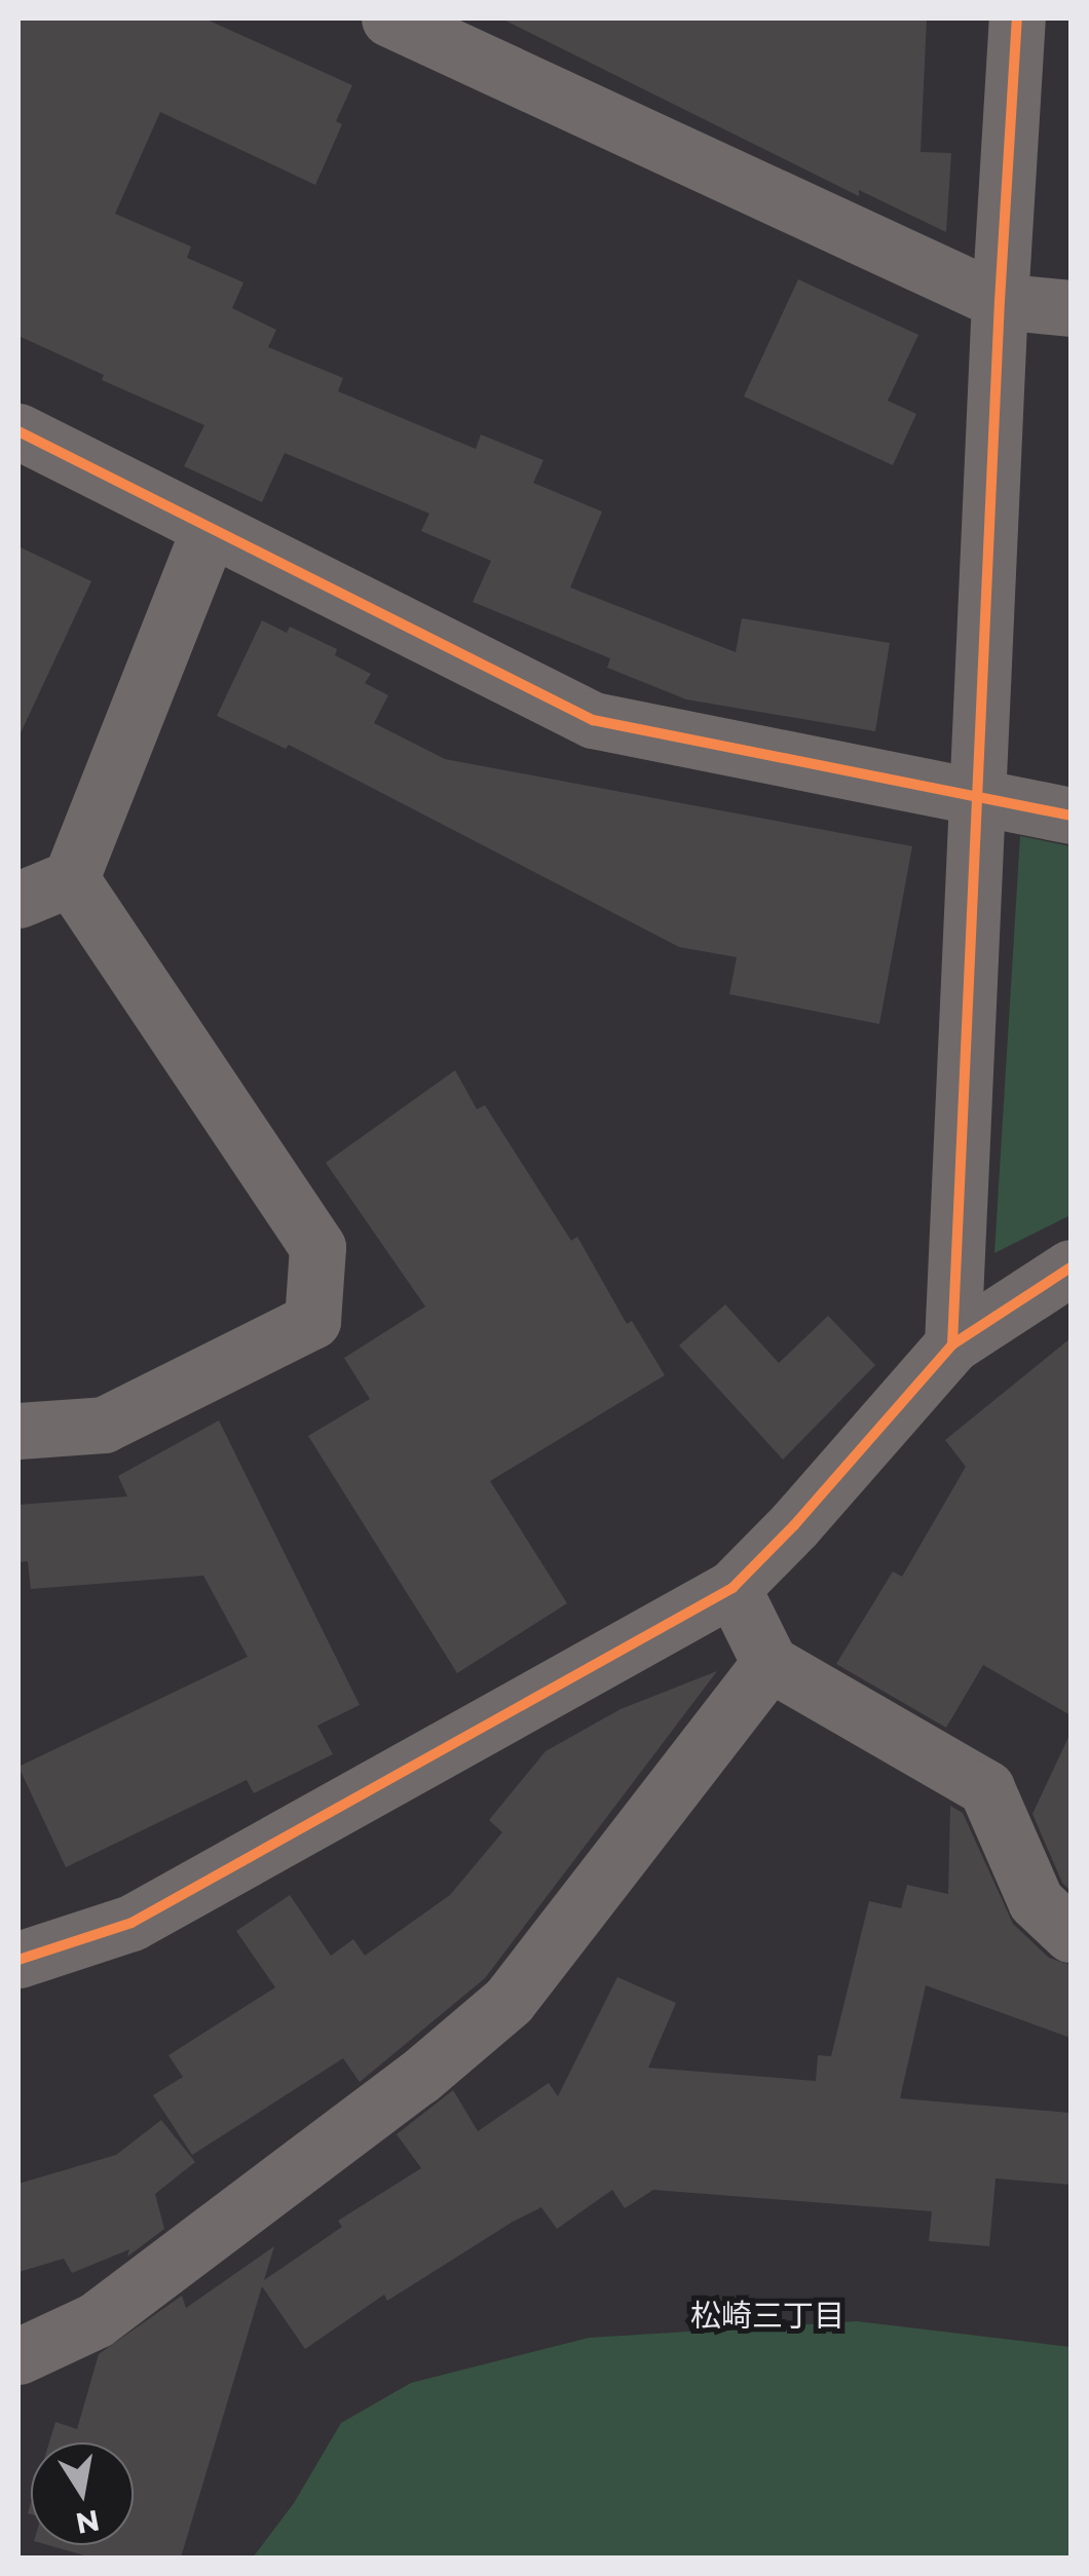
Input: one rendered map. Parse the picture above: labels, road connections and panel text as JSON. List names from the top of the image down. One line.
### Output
{"districts":["松崎三丁目"],"north":"bottom"}
